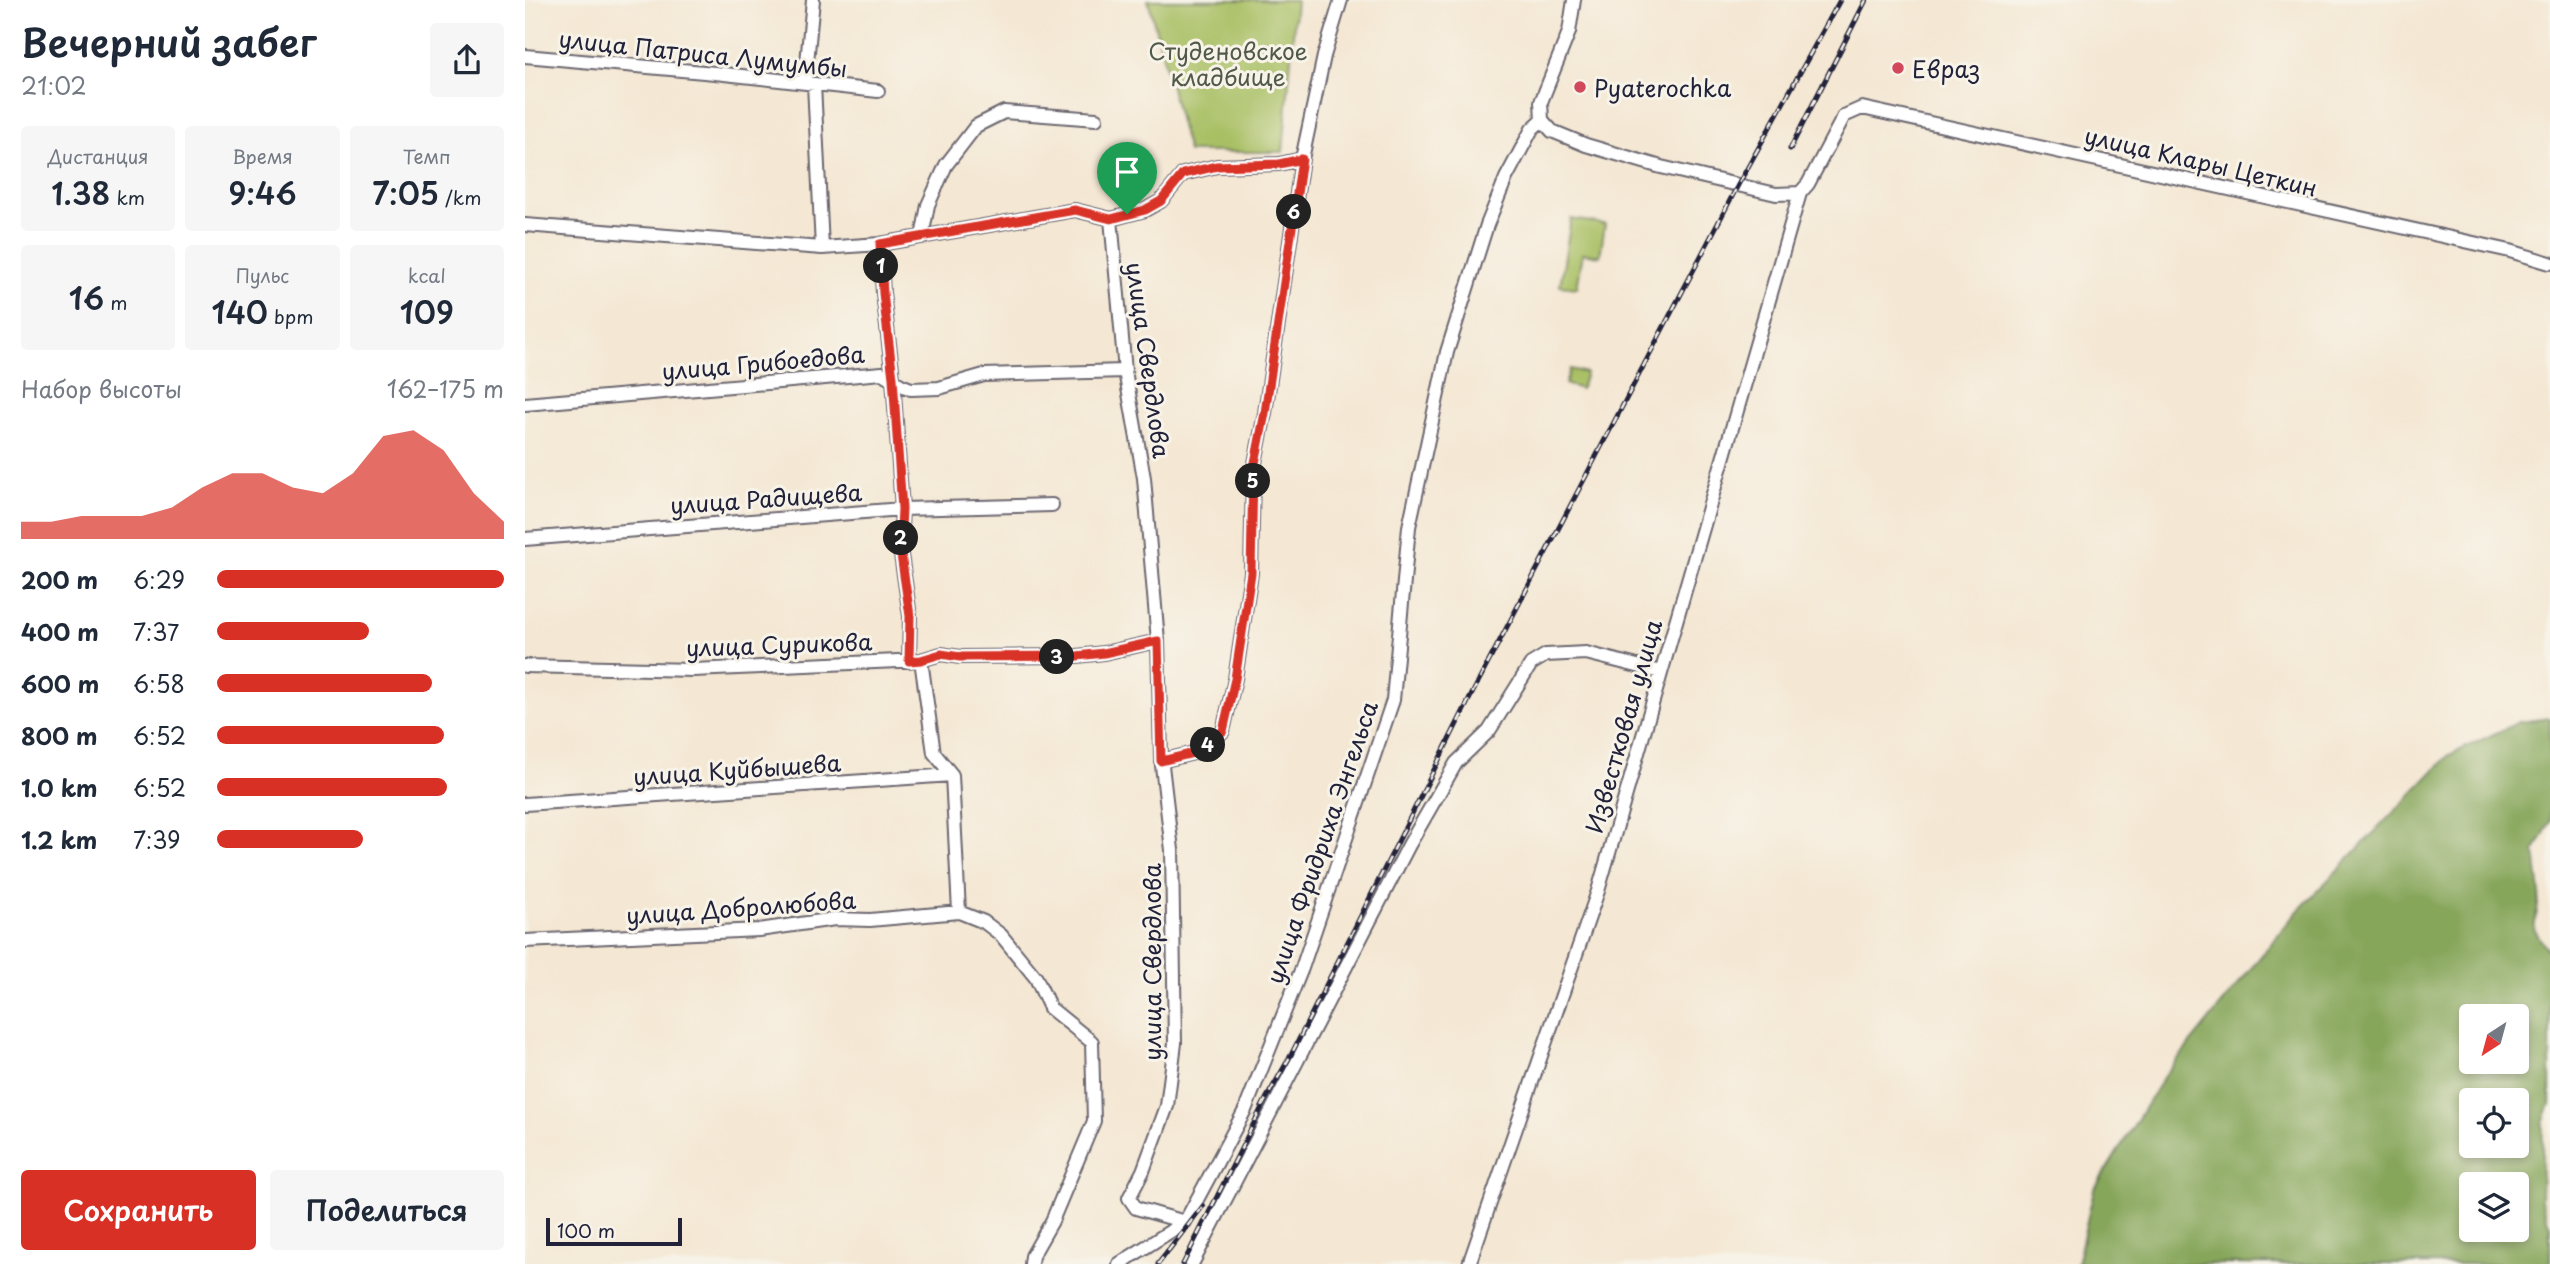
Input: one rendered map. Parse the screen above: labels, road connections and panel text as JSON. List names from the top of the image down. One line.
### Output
{"streets":{"street":["улица Патриса Лумумбы","улица Клары Цеткин","улица Свердлова","улица Грибоедова","улица Радищева","улица Сурикова","Известковая улица","улица Куйбышева","улица Фридриха Энгельса","улица Добролюбова"]},"crossings":[["улица Клары Цеткин","Известковая улица"],["улица Свердлова","улица Грибоедова"],["улица Свердлова","улица Сурикова"],["улица Свердлова","улица Фридриха Энгельса"]],"parks":["Студеновское кладбище"],"places":["Евраз","Pyaterochka"],"scale_bar":"100 m","north":"bottom left","page":{"heading":["Вечерний забег","21:02"],"stats":[["Дистанция","1.38 km"],["Время","9:46"],["Темп","7:05 /km"],["16 m"],["Пульс","140 bpm"],["kcal","109"]],"pins":["6","1","5","2","3","4"],"chart":["Набор высоты","162–175 m"],"list":[{"name":"200 m","note":"6:29"},{"name":"400 m","note":"7:37"},{"name":"600 m","note":"6:58"},{"name":"800 m","note":"6:52"},{"name":"1.0 km","note":"6:52"},{"name":"1.2 km","note":"7:39"}],"buttons":["Сохранить","Поделиться"],"scale":"100 m"}}
